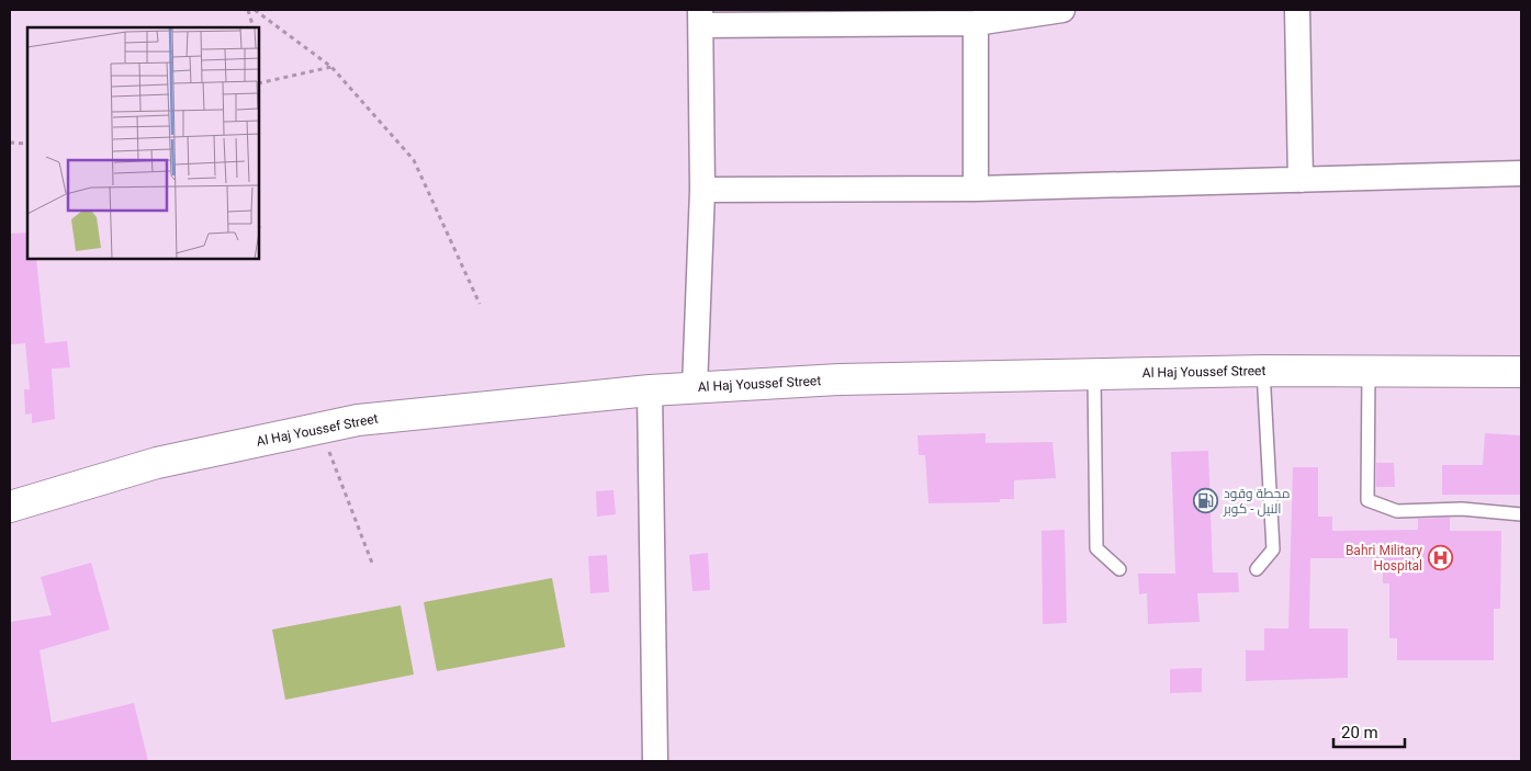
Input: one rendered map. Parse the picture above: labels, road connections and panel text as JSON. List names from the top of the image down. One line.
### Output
{"streets":{"main road":["Al Haj Youssef Street"]},"places":{"fuel station":["محطة وقود النيل - كوبر"],"hospital":["Bahri Military Hospital"]},"scale_bar":"20 m"}
